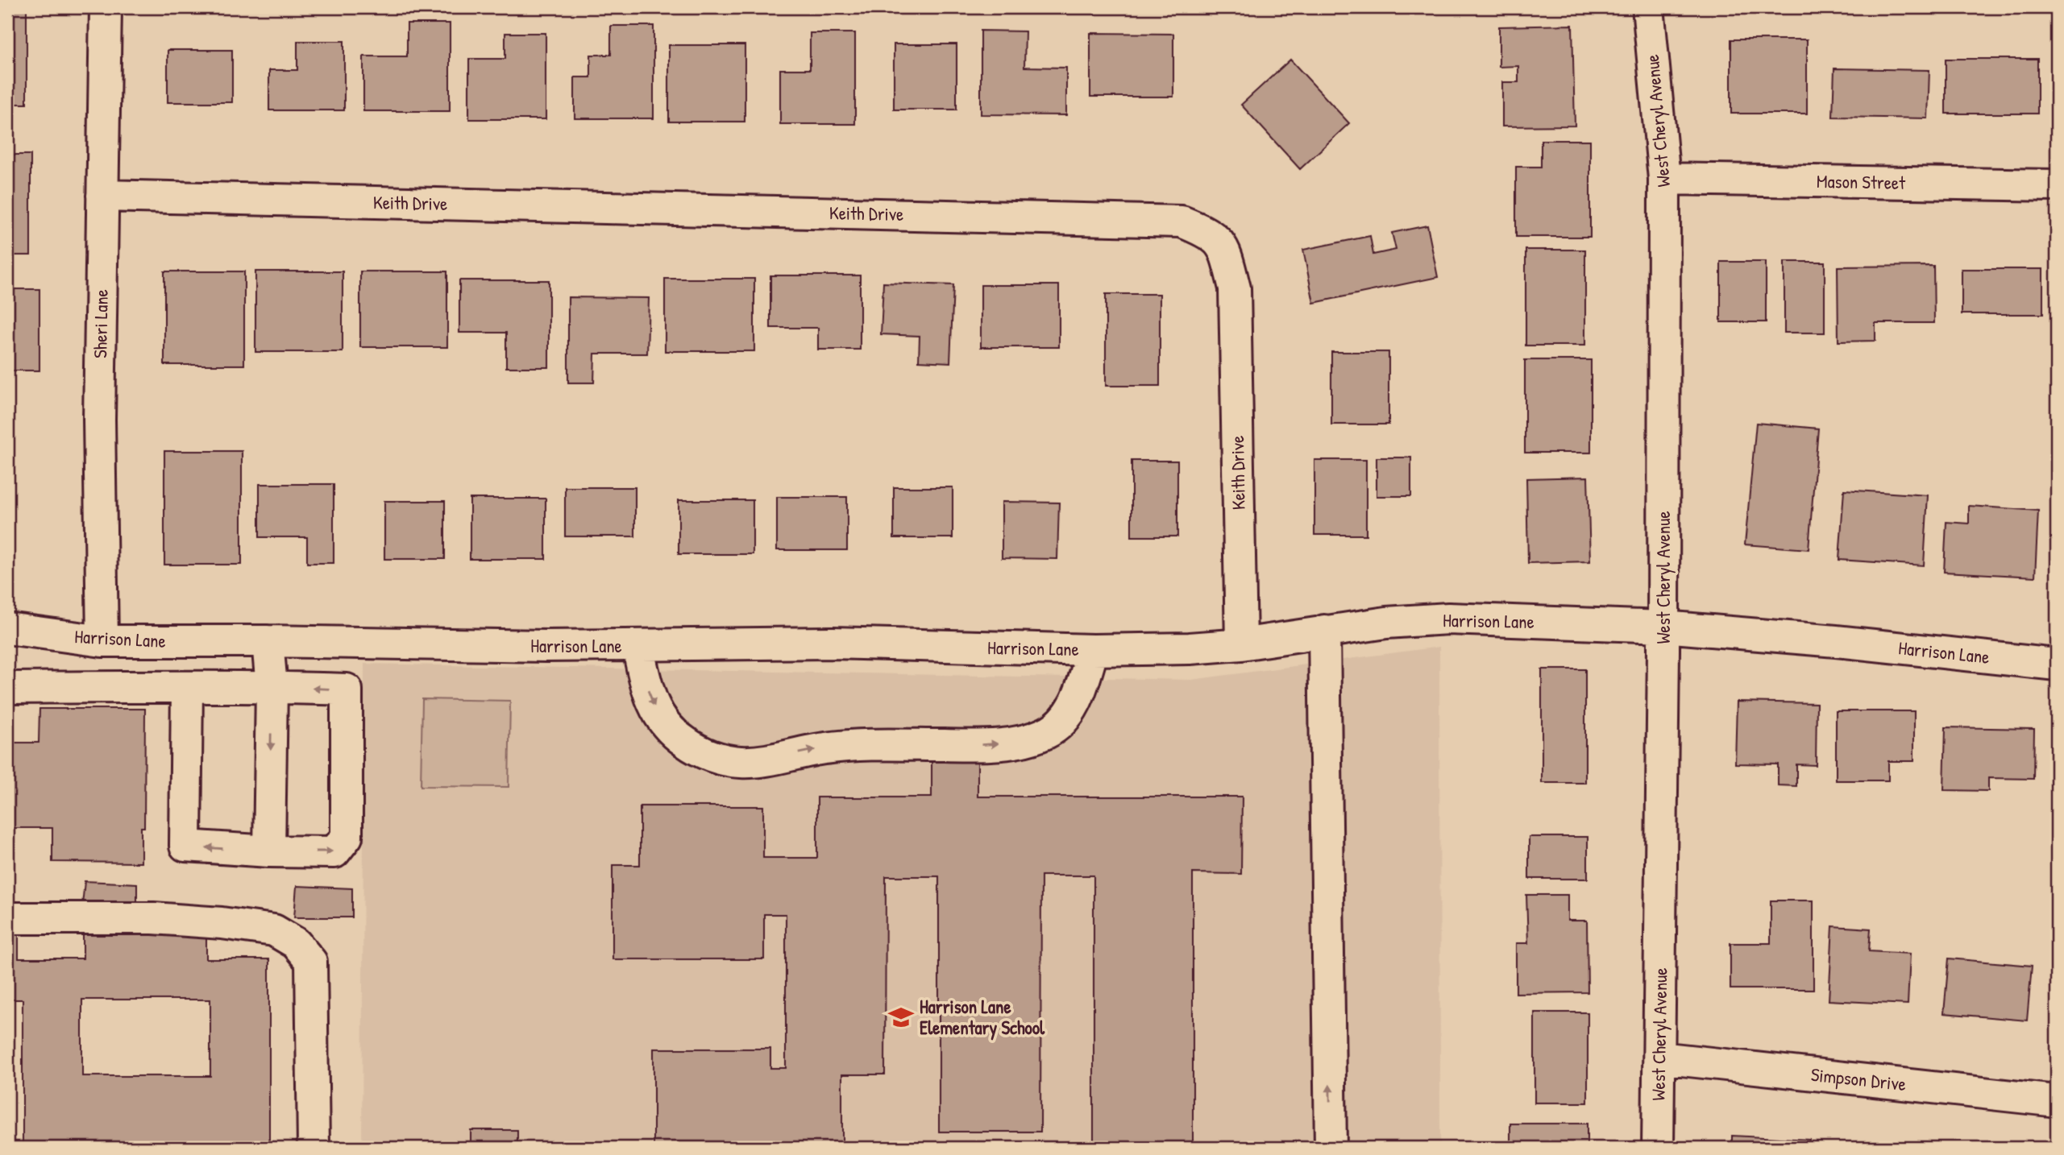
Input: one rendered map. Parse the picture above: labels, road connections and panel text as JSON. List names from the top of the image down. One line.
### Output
{"streets":{"street":["West Cheryl Avenue","Mason Street","Keith Drive","Sheri Lane","Harrison Lane","Simpson Drive"]},"crossings":[["West Cheryl Avenue","Mason Street"],["West Cheryl Avenue","Harrison Lane"],["West Cheryl Avenue","Simpson Drive"],["Keith Drive","Sheri Lane"],["Keith Drive","Harrison Lane"],["Sheri Lane","Harrison Lane"]],"places":{"school or university":["Harrison Lane Elementary School"]}}
